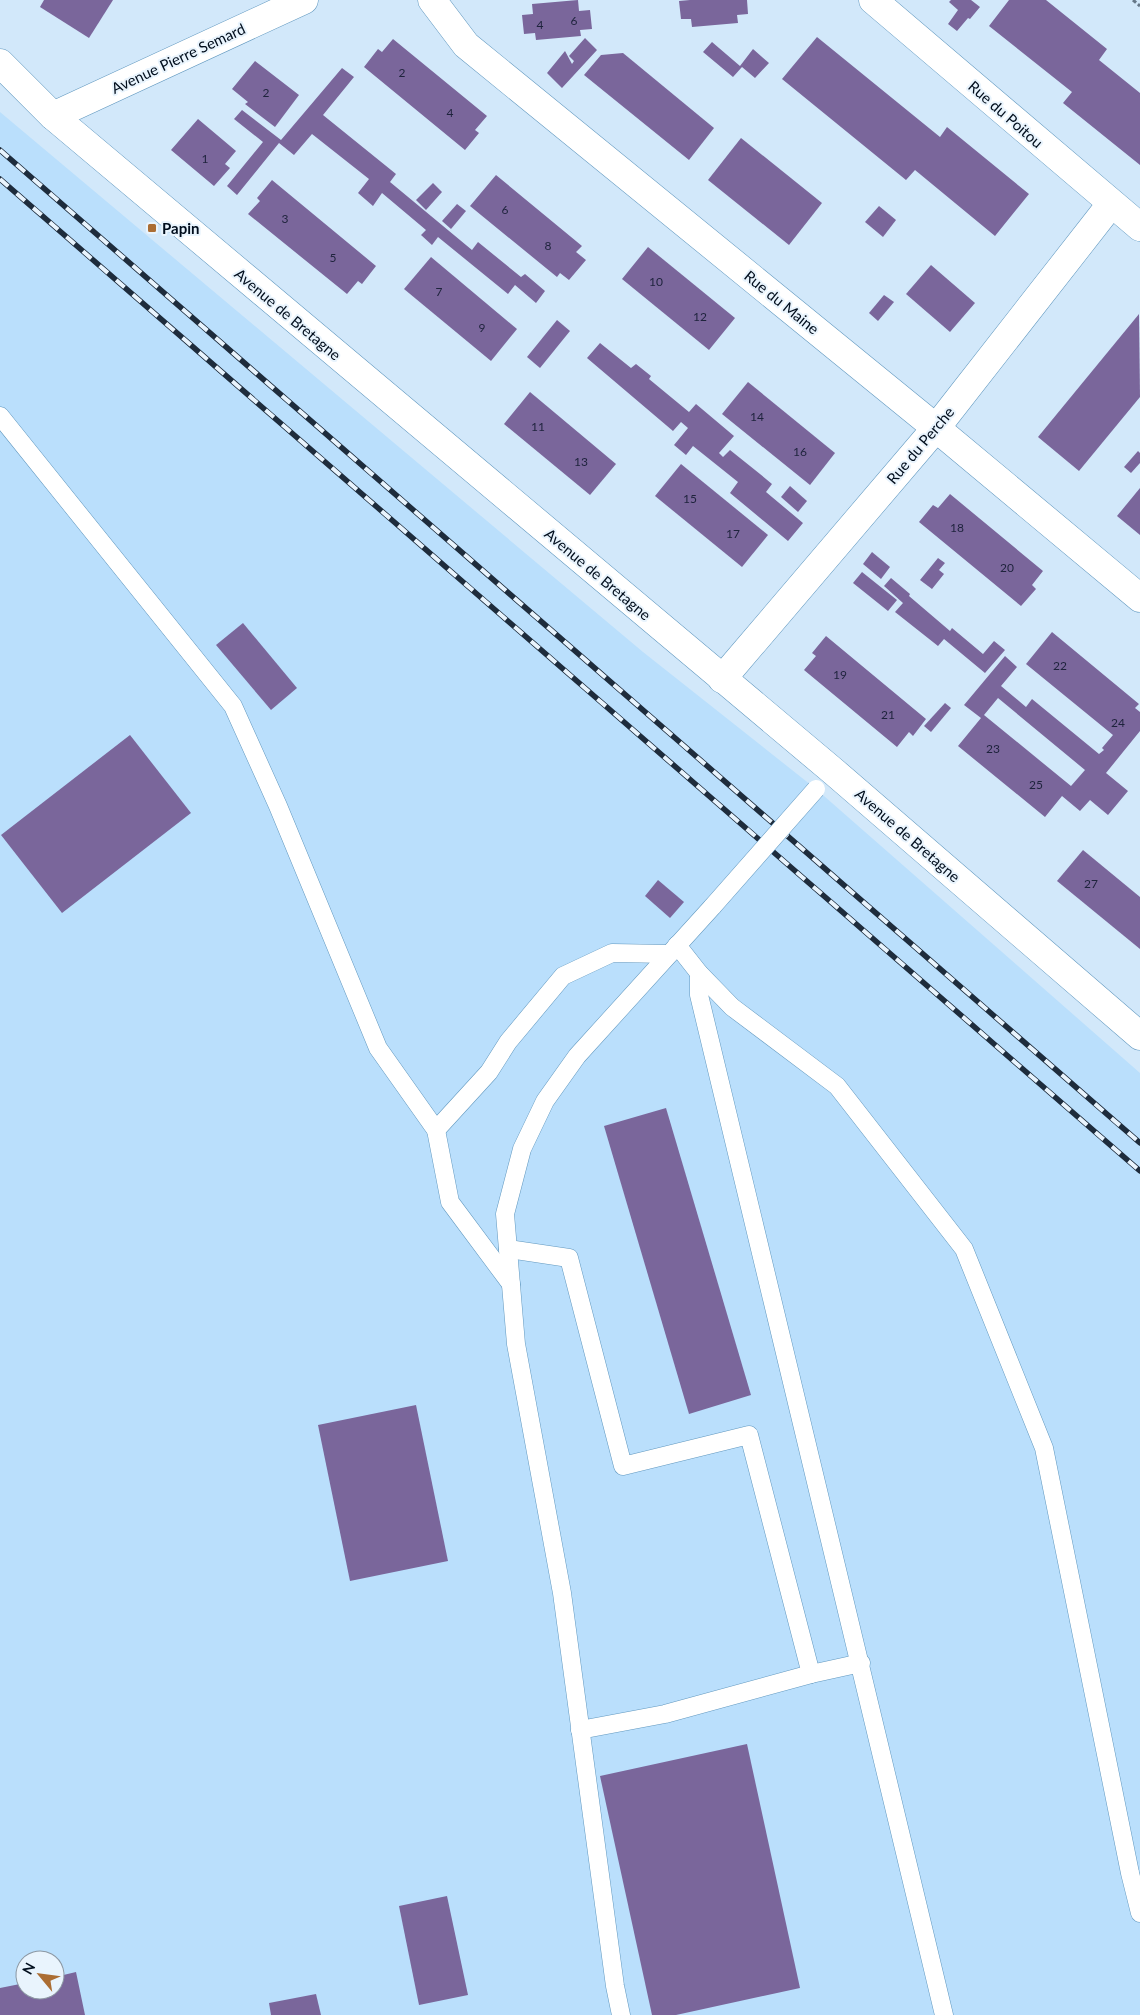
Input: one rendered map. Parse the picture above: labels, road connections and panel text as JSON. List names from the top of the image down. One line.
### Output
{"streets":{"street":["Avenue Pierre Semard","Rue du Poitou","Rue du Maine","Avenue de Bretagne","Rue du Perche"]},"crossings":[["Avenue Pierre Semard","Avenue de Bretagne"],["Rue du Poitou","Rue du Perche"],["Rue du Maine","Rue du Perche"],["Avenue de Bretagne","Rue du Perche"]],"places":{"transit":["Papin"]},"house_numbers":["6","4","2","2","4","1","6","3","8","5","10","7","12","9","14","11","16","13","15","18","17","20","22","19","21","24","23","25","27"],"north":"top left"}
